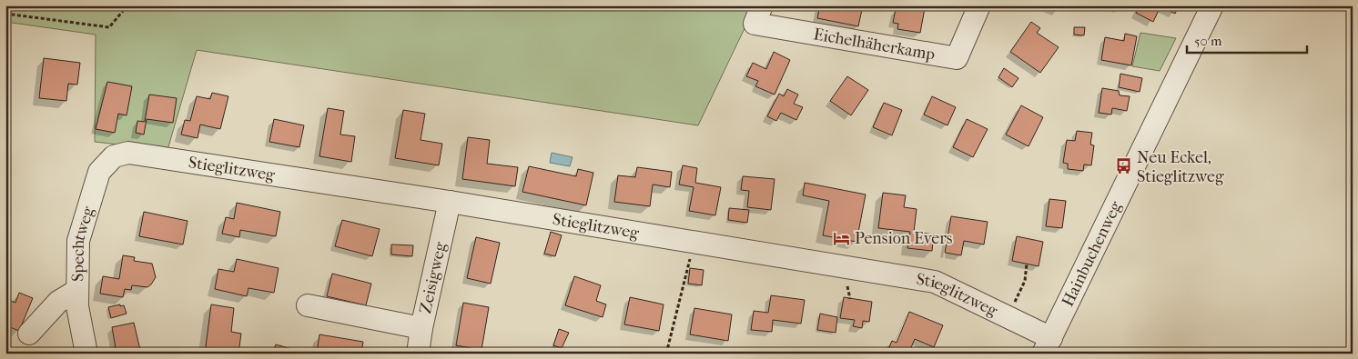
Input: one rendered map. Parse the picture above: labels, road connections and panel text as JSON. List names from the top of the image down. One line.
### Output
{"streets":{"street":["Eichelhäherkamp","Stieglitzweg","Spechtweg","Hainbuchenweg","Zeisigweg"]},"crossings":[["Stieglitzweg","Spechtweg"],["Stieglitzweg","Hainbuchenweg"],["Stieglitzweg","Zeisigweg"]],"places":{"bus stop":["Neu Eckel, Stieglitzweg"],"hotel":["Pension Evers"]},"scale_bar":"50 m"}
